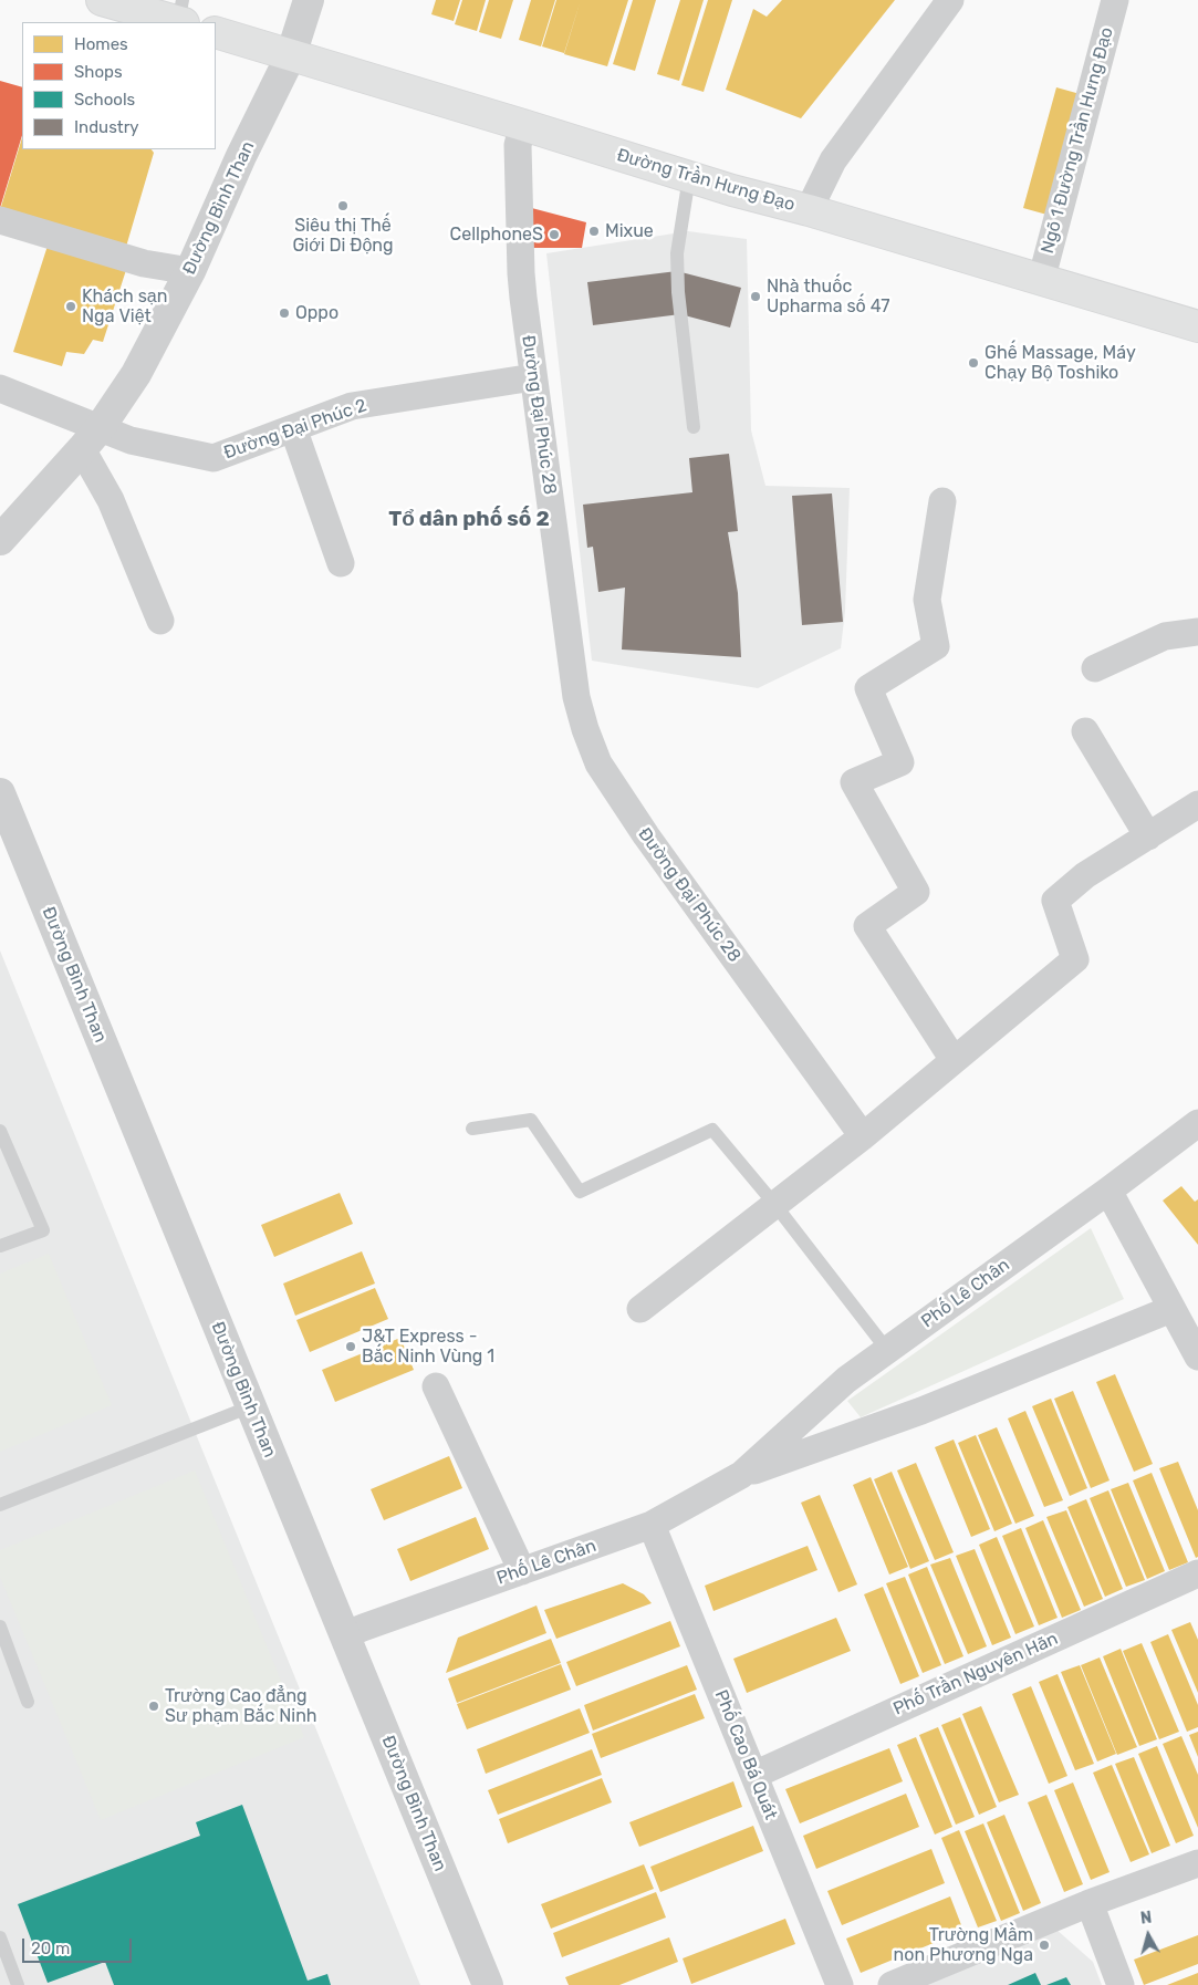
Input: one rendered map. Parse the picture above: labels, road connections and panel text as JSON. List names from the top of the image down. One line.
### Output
{"streets":{"main road":["Đường Trần Hưng Đạo"],"street":["Ngõ 1 Đường Trần Hưng Đạo","Đường Bình Than","Đường Đại Phúc 28","Đường Đại Phúc 2","Phố Lê Chân","Phố Trần Nguyên Hãn","Phố Cao Bá Quát"]},"crossings":[["Ngõ 1 Đường Trần Hưng Đạo","Đường Trần Hưng Đạo"],["Đường Trần Hưng Đạo","Đường Bình Than"],["Đường Trần Hưng Đạo","Đường Đại Phúc 28"],["Đường Bình Than","Đường Đại Phúc 2"],["Đường Bình Than","Phố Lê Chân"],["Đường Đại Phúc 28","Đường Đại Phúc 2"],["Phố Lê Chân","Phố Cao Bá Quát"],["Phố Trần Nguyên Hãn","Phố Cao Bá Quát"]],"districts":["Tổ dân phố số 2"],"places":["Siêu thị Thế Giới Di Động","Mixue","CellphoneS","Nhà thuốc Upharma số 47","Khách sạn Nga Việt","Oppo","Ghế Massage, Máy Chạy Bộ Toshiko","J&T Express - Bắc Ninh Vùng 1","Trường Cao đẳng Sư phạm Bắc Ninh","Trường Mầm non Phương Nga"],"legend":["Homes","Shops","Schools","Industry"],"scale_bar":"20 m","north":"top"}
